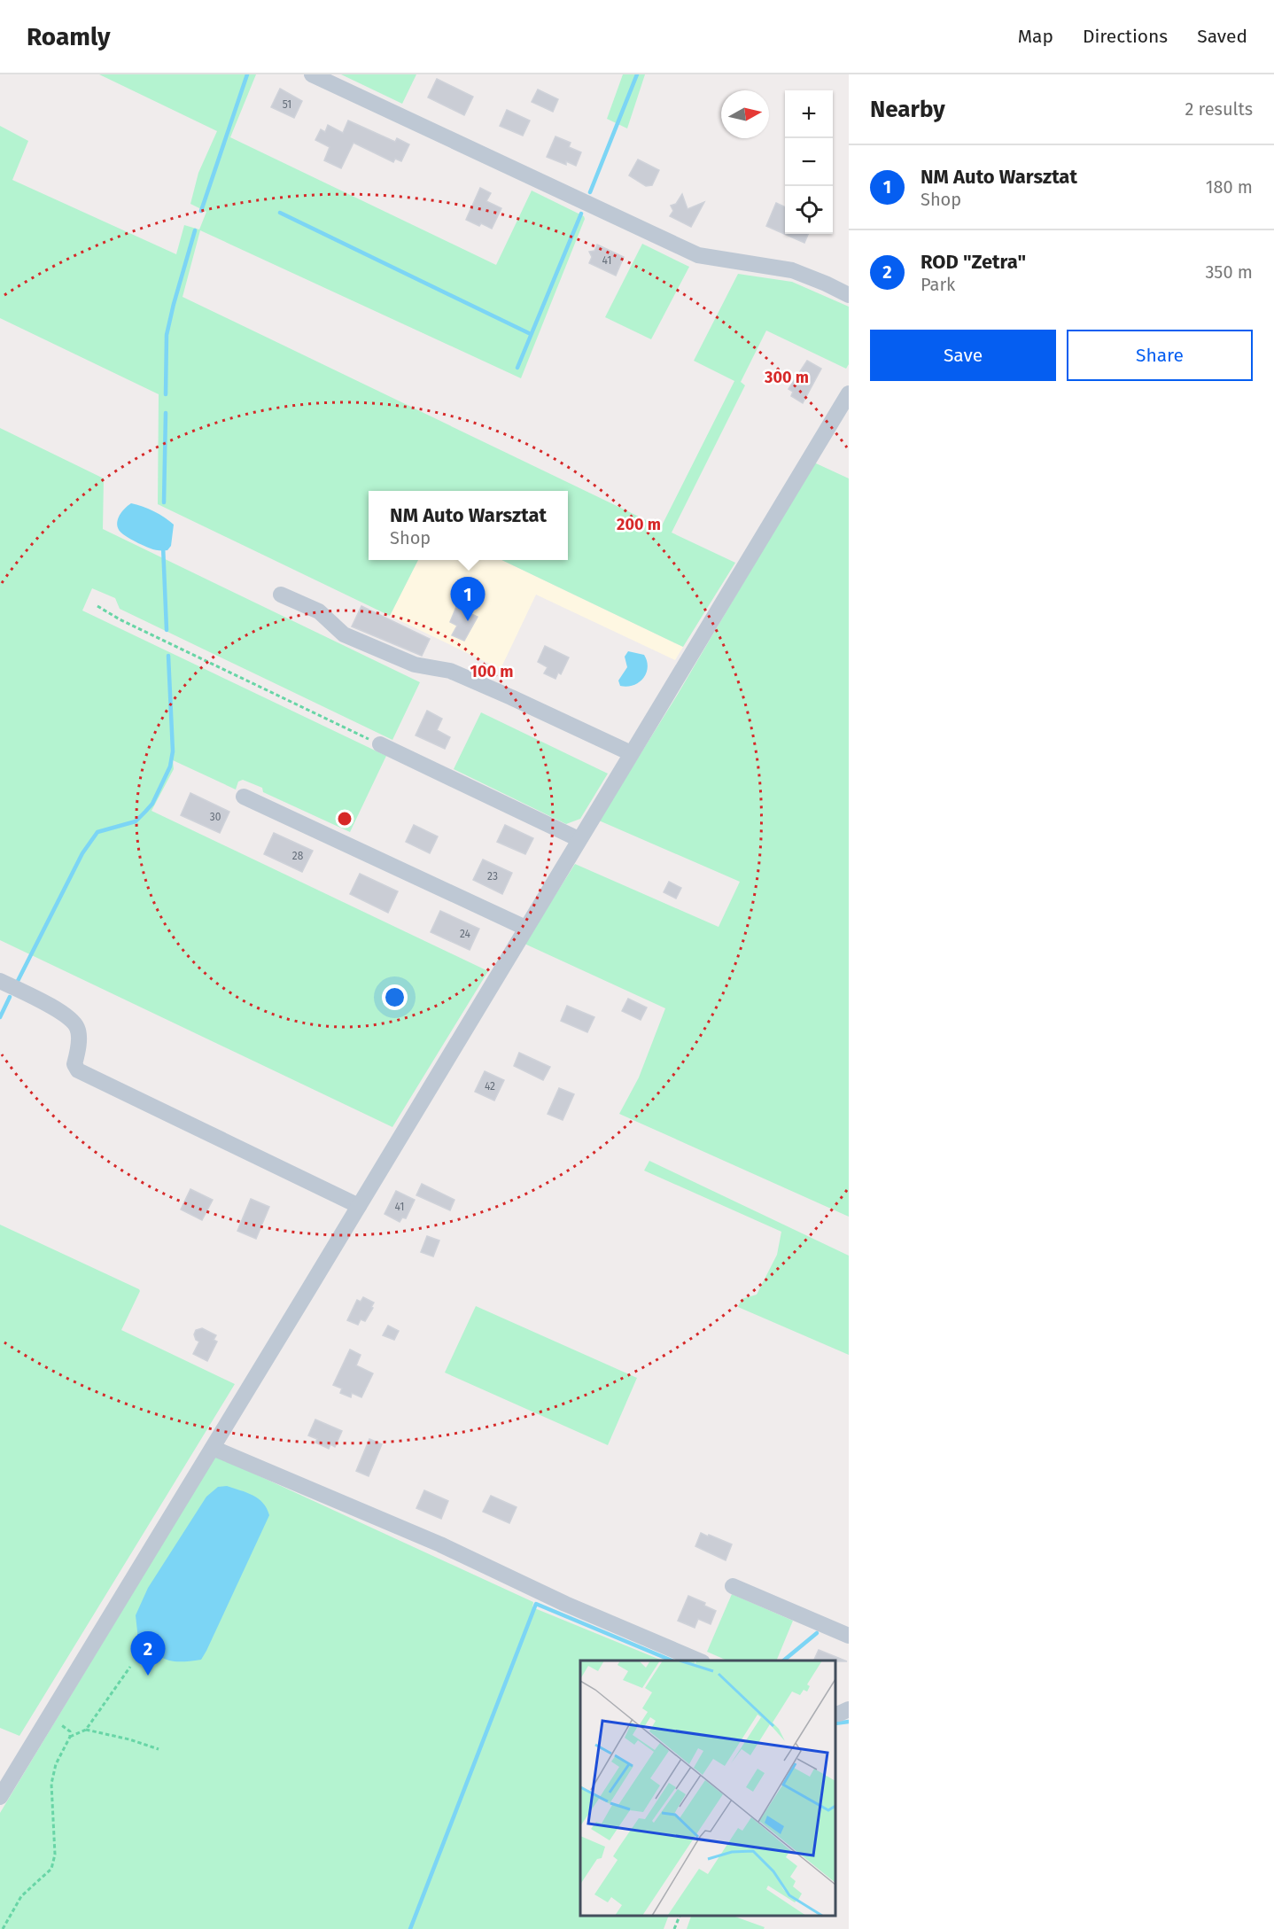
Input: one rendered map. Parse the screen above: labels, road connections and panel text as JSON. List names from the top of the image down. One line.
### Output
{"house_numbers":["51","41","30","28","23","24","42","41"],"north":"right","page":{"header":"Roamly","nav":["Map","Directions","Saved"],"heading":["Nearby","2 results"],"map_buttons":["+","−"],"list":[{"mark":"1","name":"NM Auto Warsztat","note":"Shop","value":"180 m"},{"mark":"2","name":"ROD \"Zetra\"","note":"Park","value":"350 m"}],"buttons":["Save","Share"],"popup":["NM Auto Warsztat","Shop"],"pins":["1","2"]},"rings":["300 m","200 m","100 m"]}
